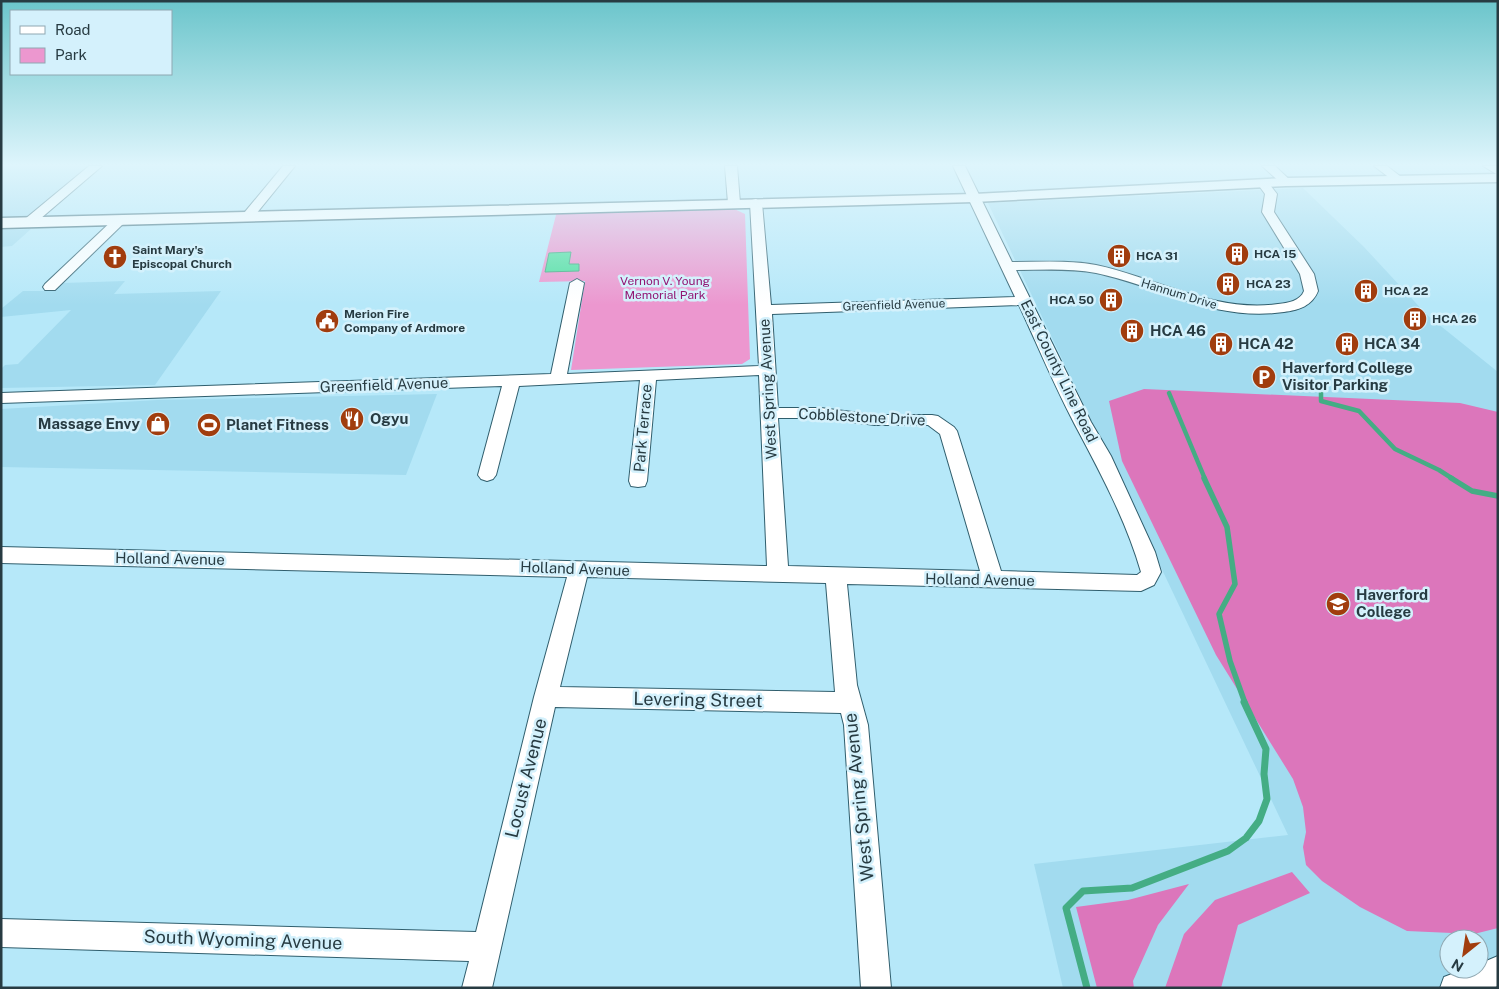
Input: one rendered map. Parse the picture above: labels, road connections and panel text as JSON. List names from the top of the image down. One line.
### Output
{"streets":{"street":["Hannum Drive","Greenfield Avenue","East County Line Road","West Spring Avenue","Cobblestone Drive","Park Terrace","Holland Avenue","Levering Street","Locust Avenue","South Wyoming Avenue"]},"crossings":[["Hannum Drive","East County Line Road"],["Greenfield Avenue","East County Line Road"],["Greenfield Avenue","West Spring Avenue"],["Greenfield Avenue","Park Terrace"],["East County Line Road","Holland Avenue"],["West Spring Avenue","Cobblestone Drive"],["West Spring Avenue","Holland Avenue"],["West Spring Avenue","Levering Street"],["Cobblestone Drive","Holland Avenue"],["Holland Avenue","Locust Avenue"],["Levering Street","Locust Avenue"],["Locust Avenue","South Wyoming Avenue"]],"parks":["Vernon V. Young Memorial Park"],"places":{"building":["HCA 15","HCA 31","HCA 23","HCA 22","HCA 50","HCA 26","HCA 46","HCA 42","HCA 34"],"church":["Saint Mary's Episcopal Church"],"public building":["Merion Fire Company of Ardmore"],"parking":["Haverford College Visitor Parking"],"restaurant":["Ogyu"],"shop":["Massage Envy"],"sports":["Planet Fitness"],"school or university":["Haverford College"]},"legend":["Road","Park"],"north":"bottom left"}
